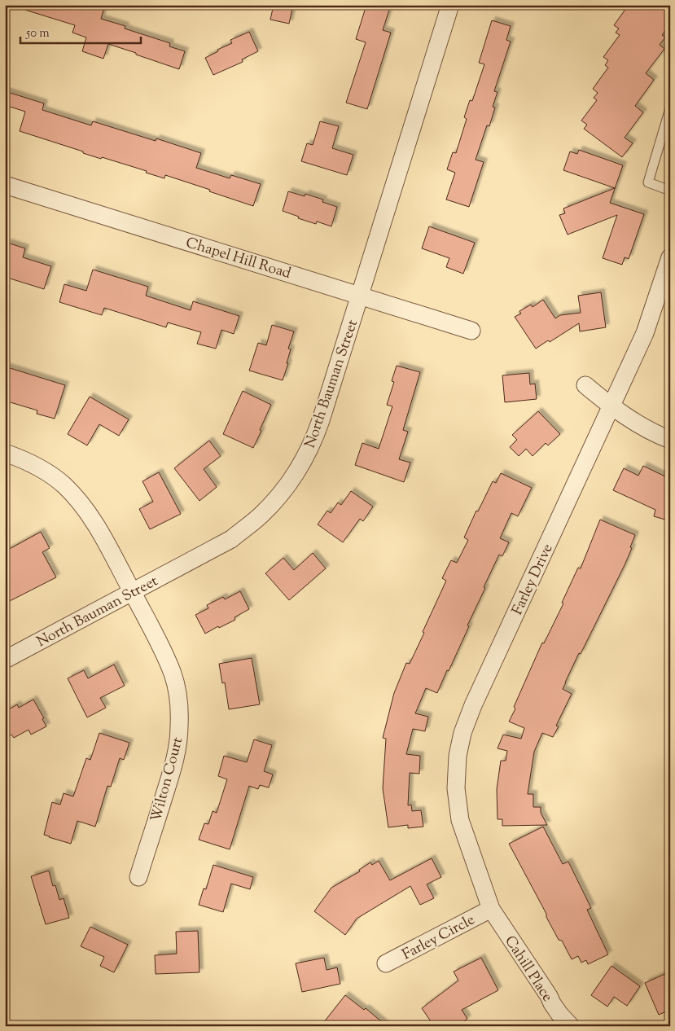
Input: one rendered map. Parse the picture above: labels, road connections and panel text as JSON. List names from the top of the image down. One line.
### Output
{"streets":{"street":["Chapel Hill Road","North Bauman Street","Farley Drive","Wilton Court","Farley Circle","Cahill Place"]},"crossings":[["Chapel Hill Road","North Bauman Street"],["North Bauman Street","Wilton Court"],["Farley Drive","Farley Circle"],["Farley Drive","Cahill Place"],["Farley Circle","Cahill Place"]],"scale_bar":"50 m"}
